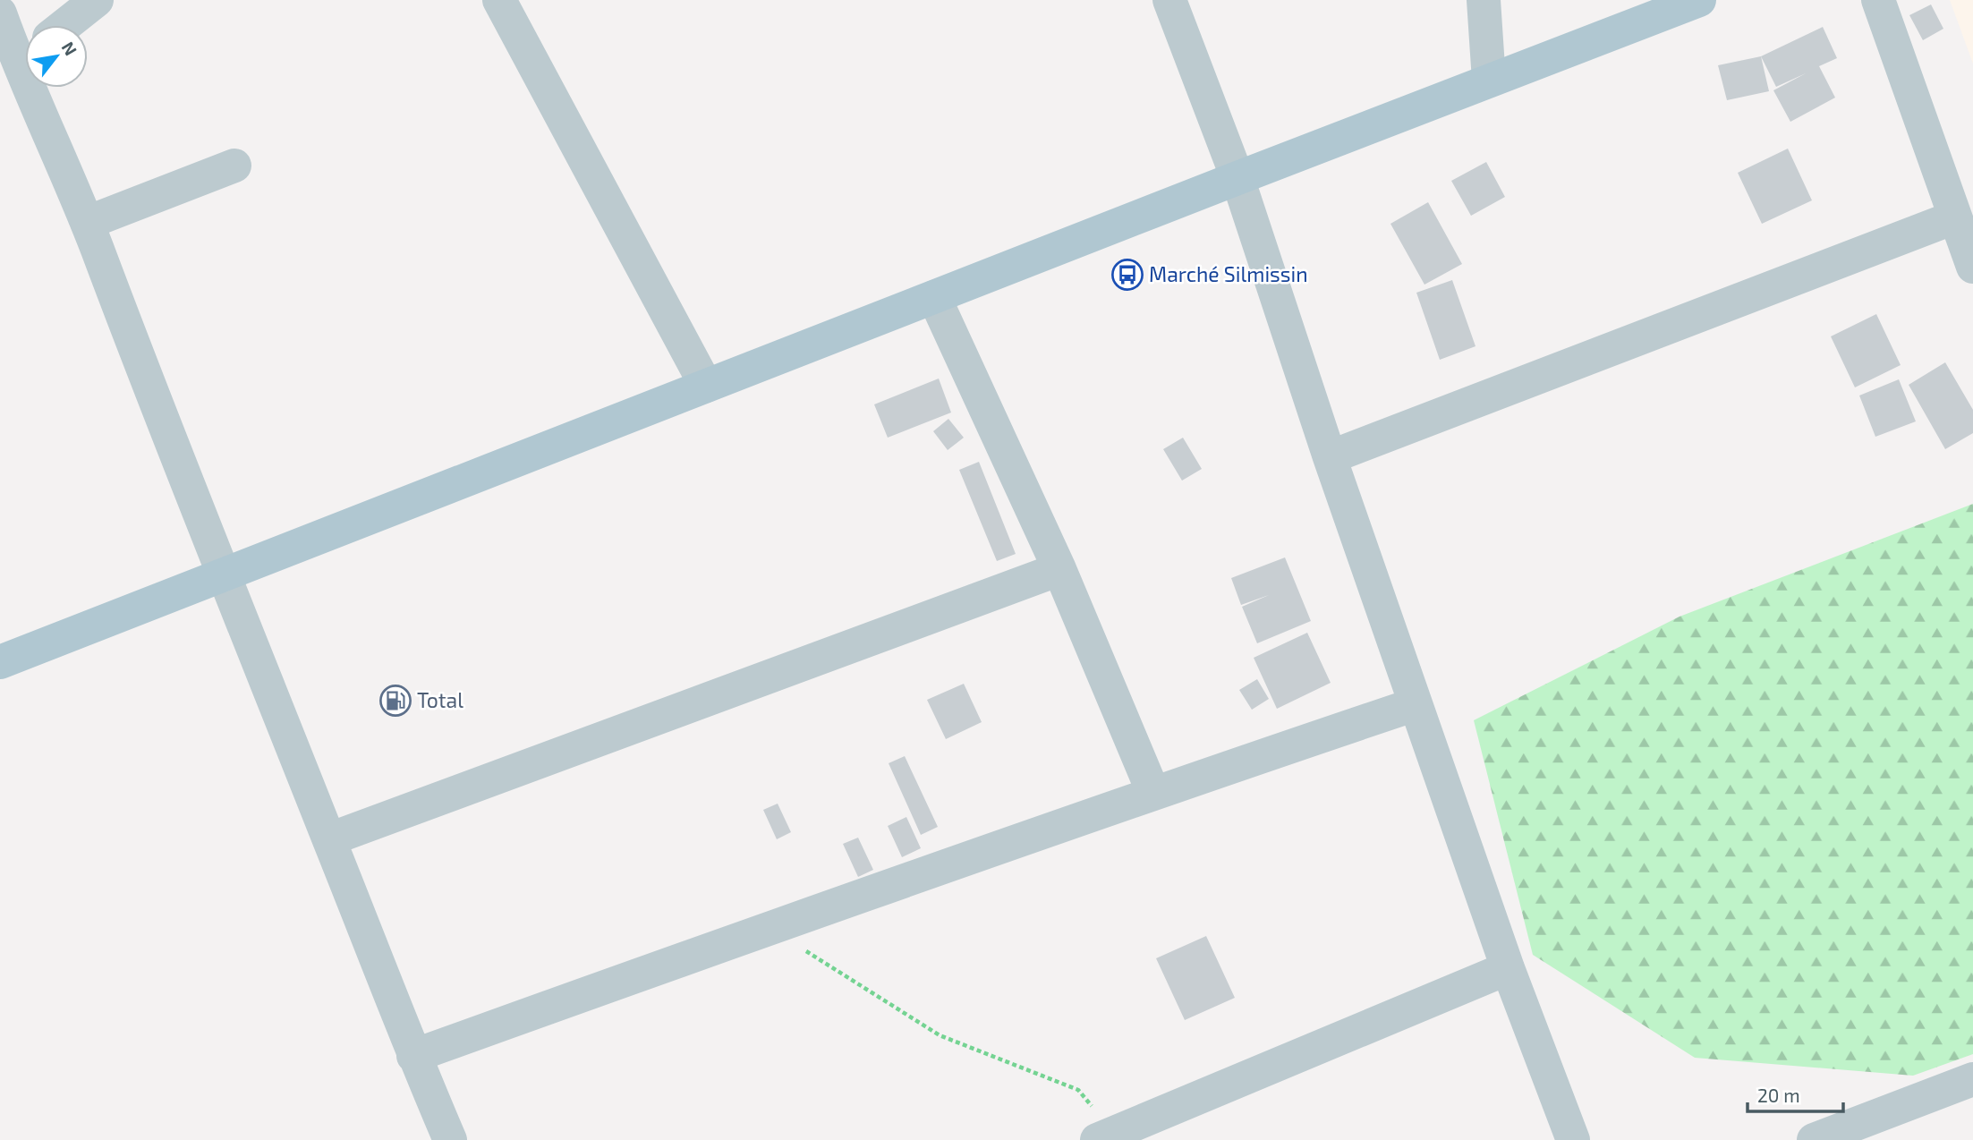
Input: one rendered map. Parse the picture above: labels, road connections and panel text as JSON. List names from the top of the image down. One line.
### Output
{"places":{"bus stop":["Marché Silmissin"],"fuel station":["Total"]},"scale_bar":"20 m","north":"top right"}
